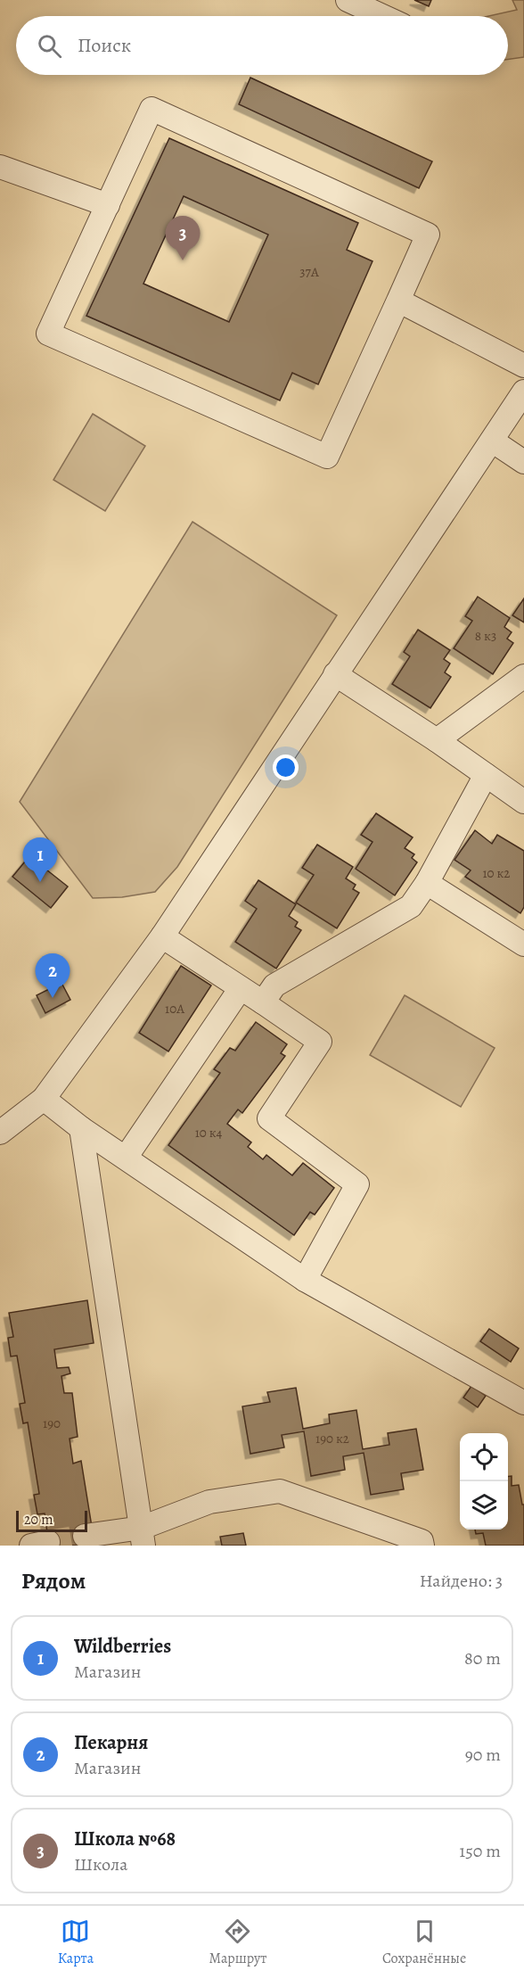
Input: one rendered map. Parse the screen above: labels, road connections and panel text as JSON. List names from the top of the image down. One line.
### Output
{"house_numbers":["37А","8 к3","10 к2","10А","10 к4","190","190 к2"],"scale_bar":"20 m","page":{"search":"Поиск","pins":["3","1","2"],"scale":"20 m","heading":["Рядом","Найдено: 3"],"list":[{"mark":"1","name":"Wildberries","note":"Магазин","value":"80 m"},{"mark":"2","name":"Пекарня","note":"Магазин","value":"90 m"},{"mark":"3","name":"Школа №68","note":"Школа","value":"150 m"}],"nav":["Карта","Маршрут","Сохранённые"]}}
